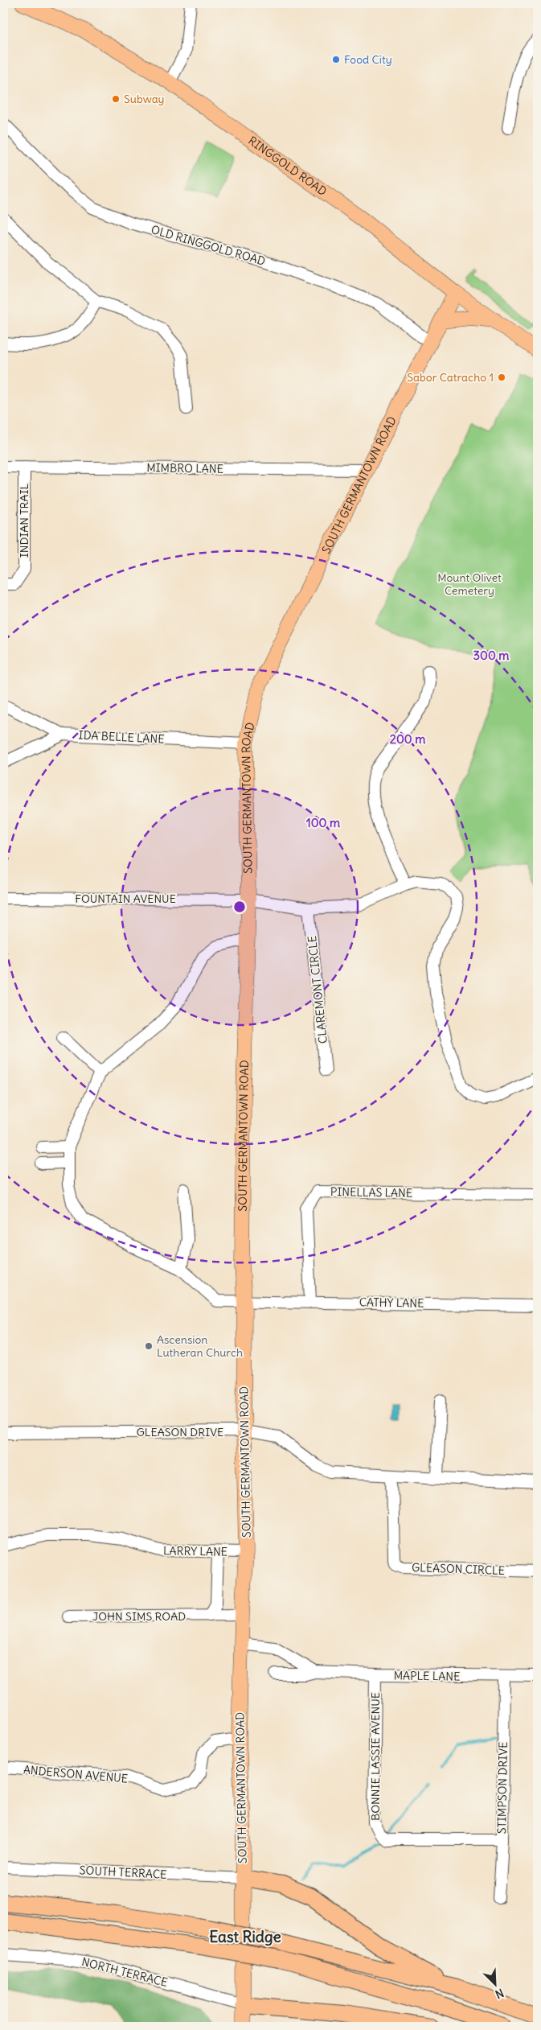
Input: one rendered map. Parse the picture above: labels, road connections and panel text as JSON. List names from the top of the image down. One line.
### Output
{"streets":{"main road":["RINGGOLD ROAD","SOUTH GERMANTOWN ROAD"],"street":["OLD RINGGOLD ROAD","MIMBRO LANE","INDIAN TRAIL","IDA BELLE LANE","FOUNTAIN AVENUE","CLAREMONT CIRCLE","PINELLAS LANE","CATHY LANE","GLEASON DRIVE","LARRY LANE","GLEASON CIRCLE","JOHN SIMS ROAD","MAPLE LANE","BONNIE LASSIE AVENUE","ANDERSON AVENUE","STIMPSON DRIVE","SOUTH TERRACE","NORTH TERRACE"]},"crossings":[["RINGGOLD ROAD","SOUTH GERMANTOWN ROAD"],["OLD RINGGOLD ROAD","SOUTH GERMANTOWN ROAD"],["MIMBRO LANE","SOUTH GERMANTOWN ROAD"],["MIMBRO LANE","INDIAN TRAIL"],["SOUTH GERMANTOWN ROAD","IDA BELLE LANE"],["SOUTH GERMANTOWN ROAD","FOUNTAIN AVENUE"],["SOUTH GERMANTOWN ROAD","CATHY LANE"],["SOUTH GERMANTOWN ROAD","GLEASON DRIVE"],["SOUTH GERMANTOWN ROAD","LARRY LANE"],["SOUTH GERMANTOWN ROAD","JOHN SIMS ROAD"],["SOUTH GERMANTOWN ROAD","MAPLE LANE"],["SOUTH GERMANTOWN ROAD","ANDERSON AVENUE"],["SOUTH GERMANTOWN ROAD","SOUTH TERRACE"],["SOUTH GERMANTOWN ROAD","NORTH TERRACE"],["FOUNTAIN AVENUE","CLAREMONT CIRCLE"],["PINELLAS LANE","CATHY LANE"],["GLEASON DRIVE","GLEASON CIRCLE"],["MAPLE LANE","BONNIE LASSIE AVENUE"],["MAPLE LANE","STIMPSON DRIVE"],["BONNIE LASSIE AVENUE","STIMPSON DRIVE"]],"districts":["East Ridge"],"parks":["Mount Olivet Cemetery"],"places":["Food City","Subway","Sabor Catracho 1","Ascension Lutheran Church"],"north":"bottom right","rings":["300 m","200 m","100 m"]}
